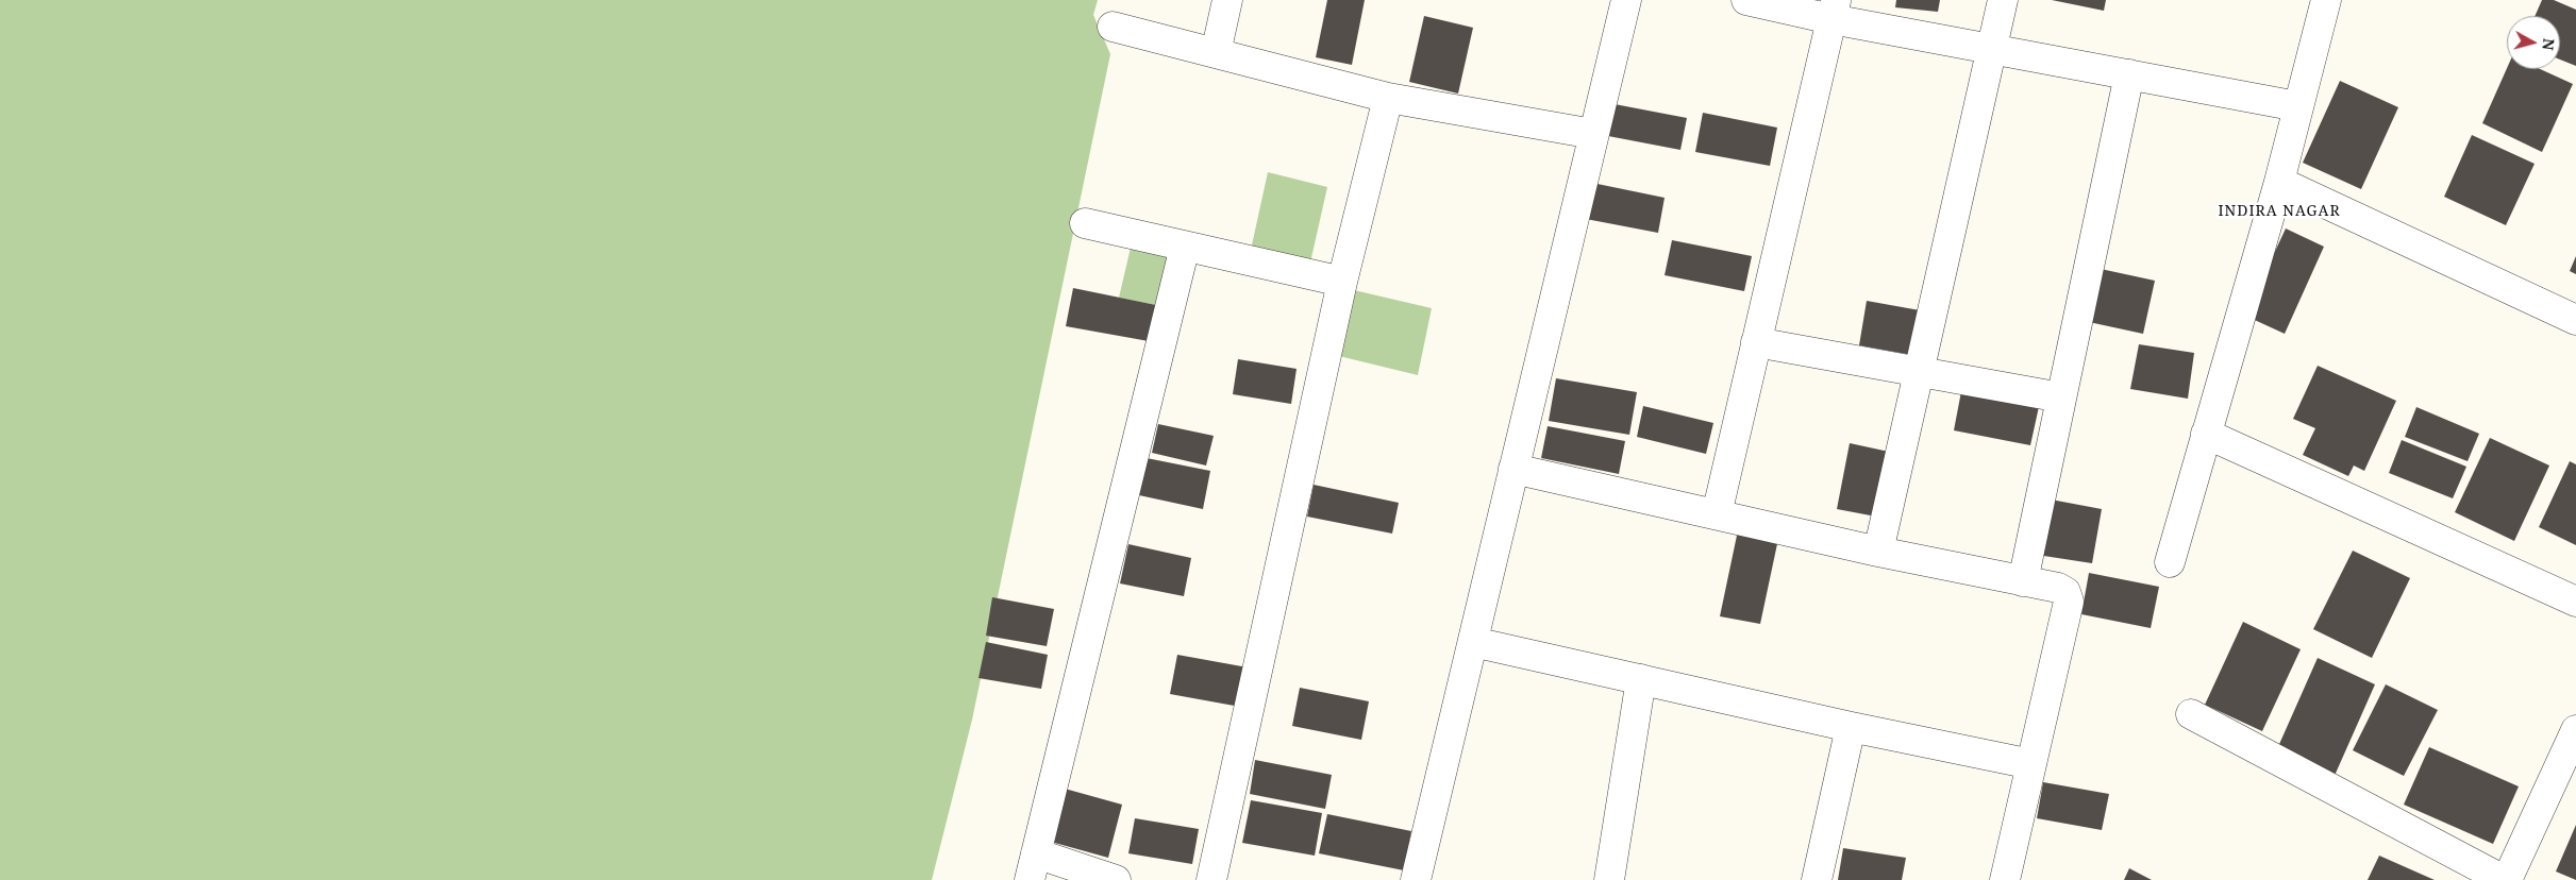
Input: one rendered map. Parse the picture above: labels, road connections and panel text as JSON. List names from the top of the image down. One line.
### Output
{"districts":["INDIRA NAGAR"],"north":"right"}
